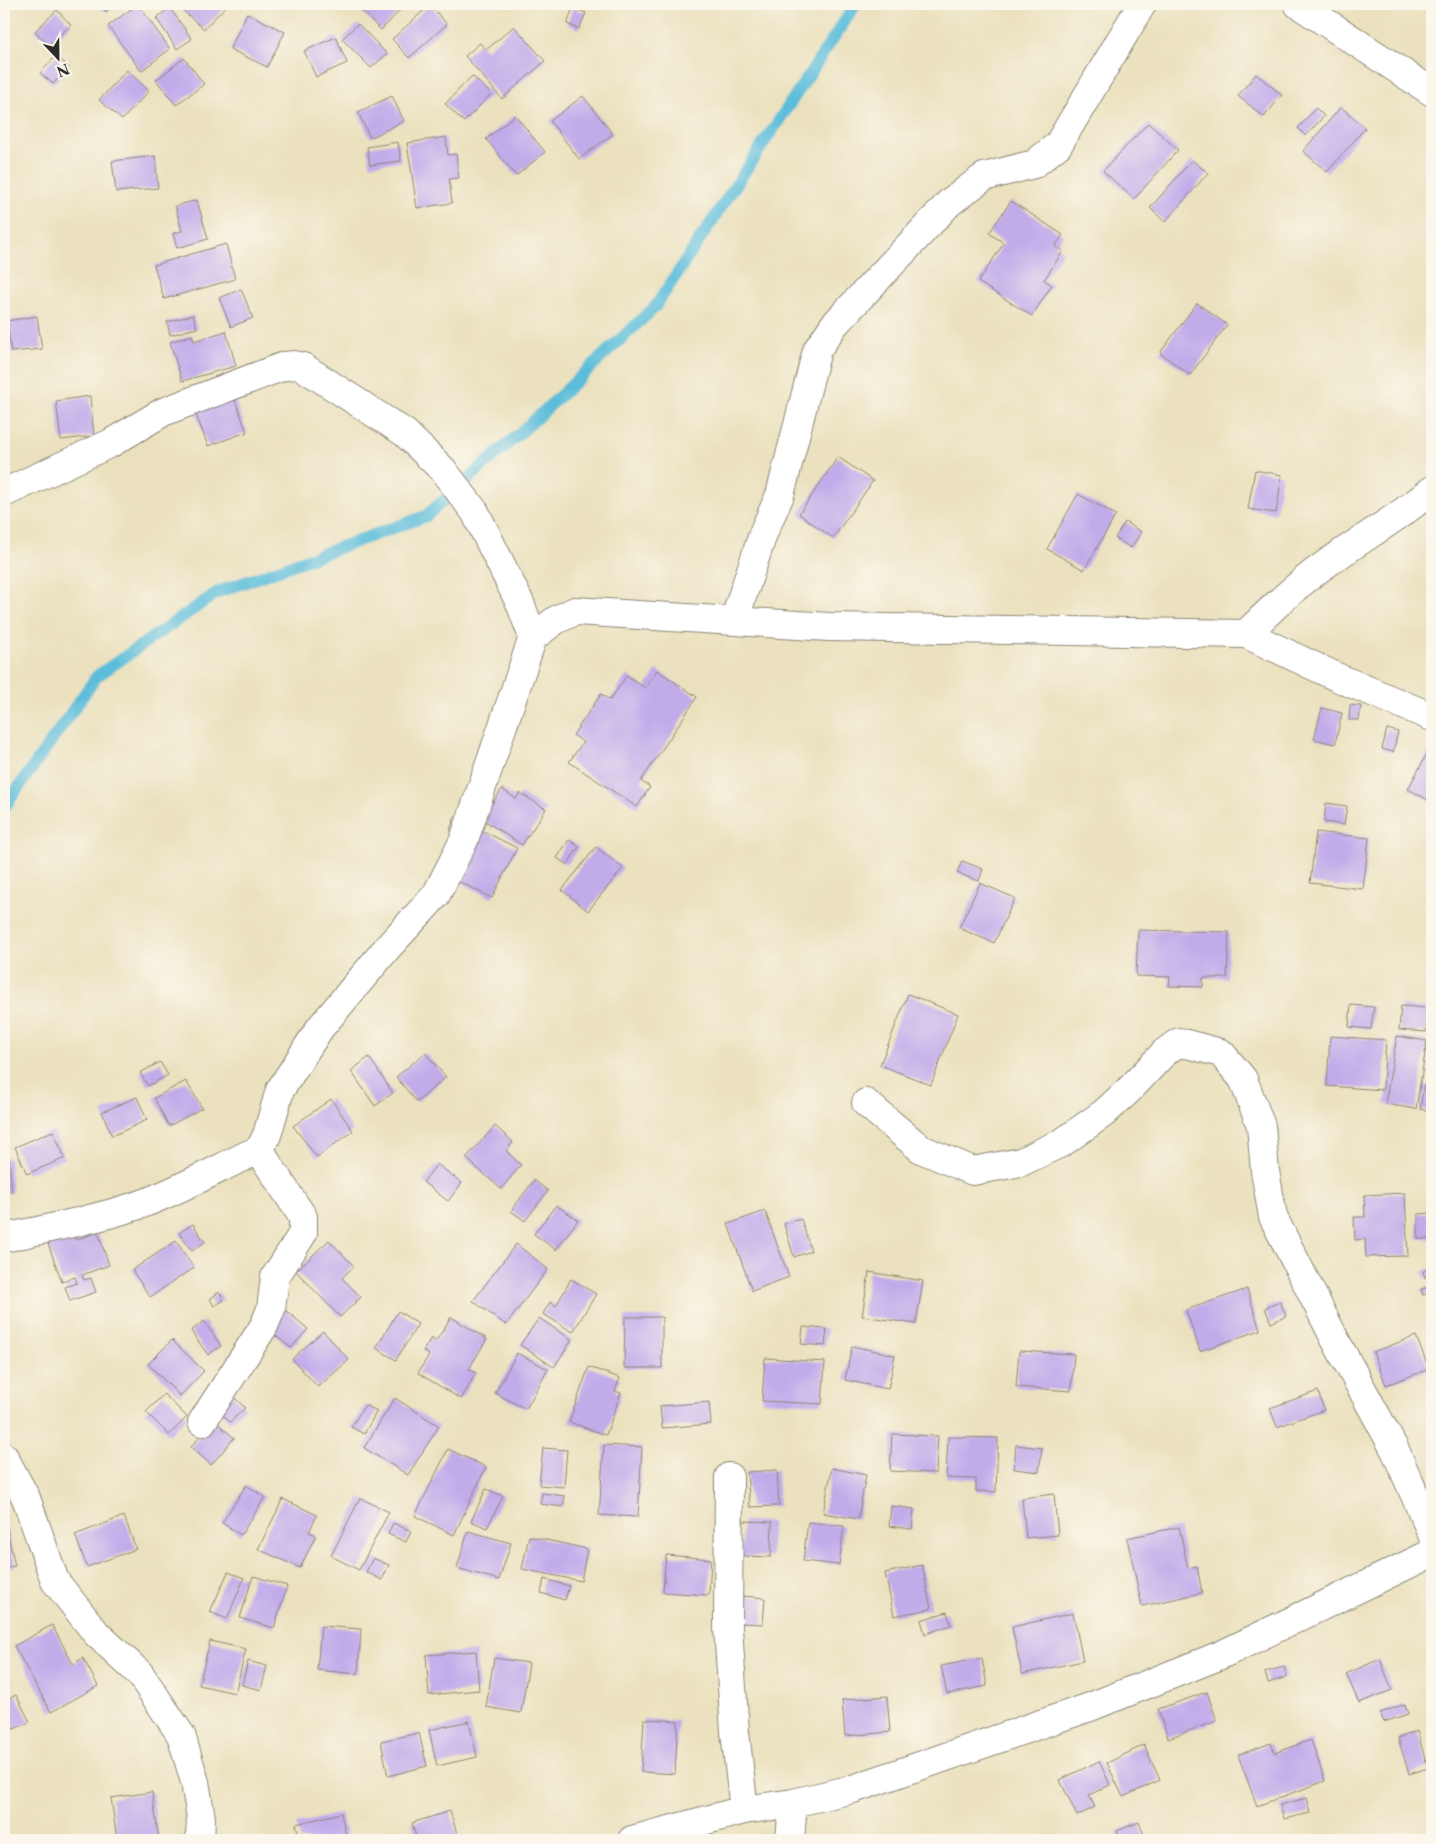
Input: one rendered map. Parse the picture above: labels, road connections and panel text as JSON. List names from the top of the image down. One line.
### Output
{"north":"bottom"}
